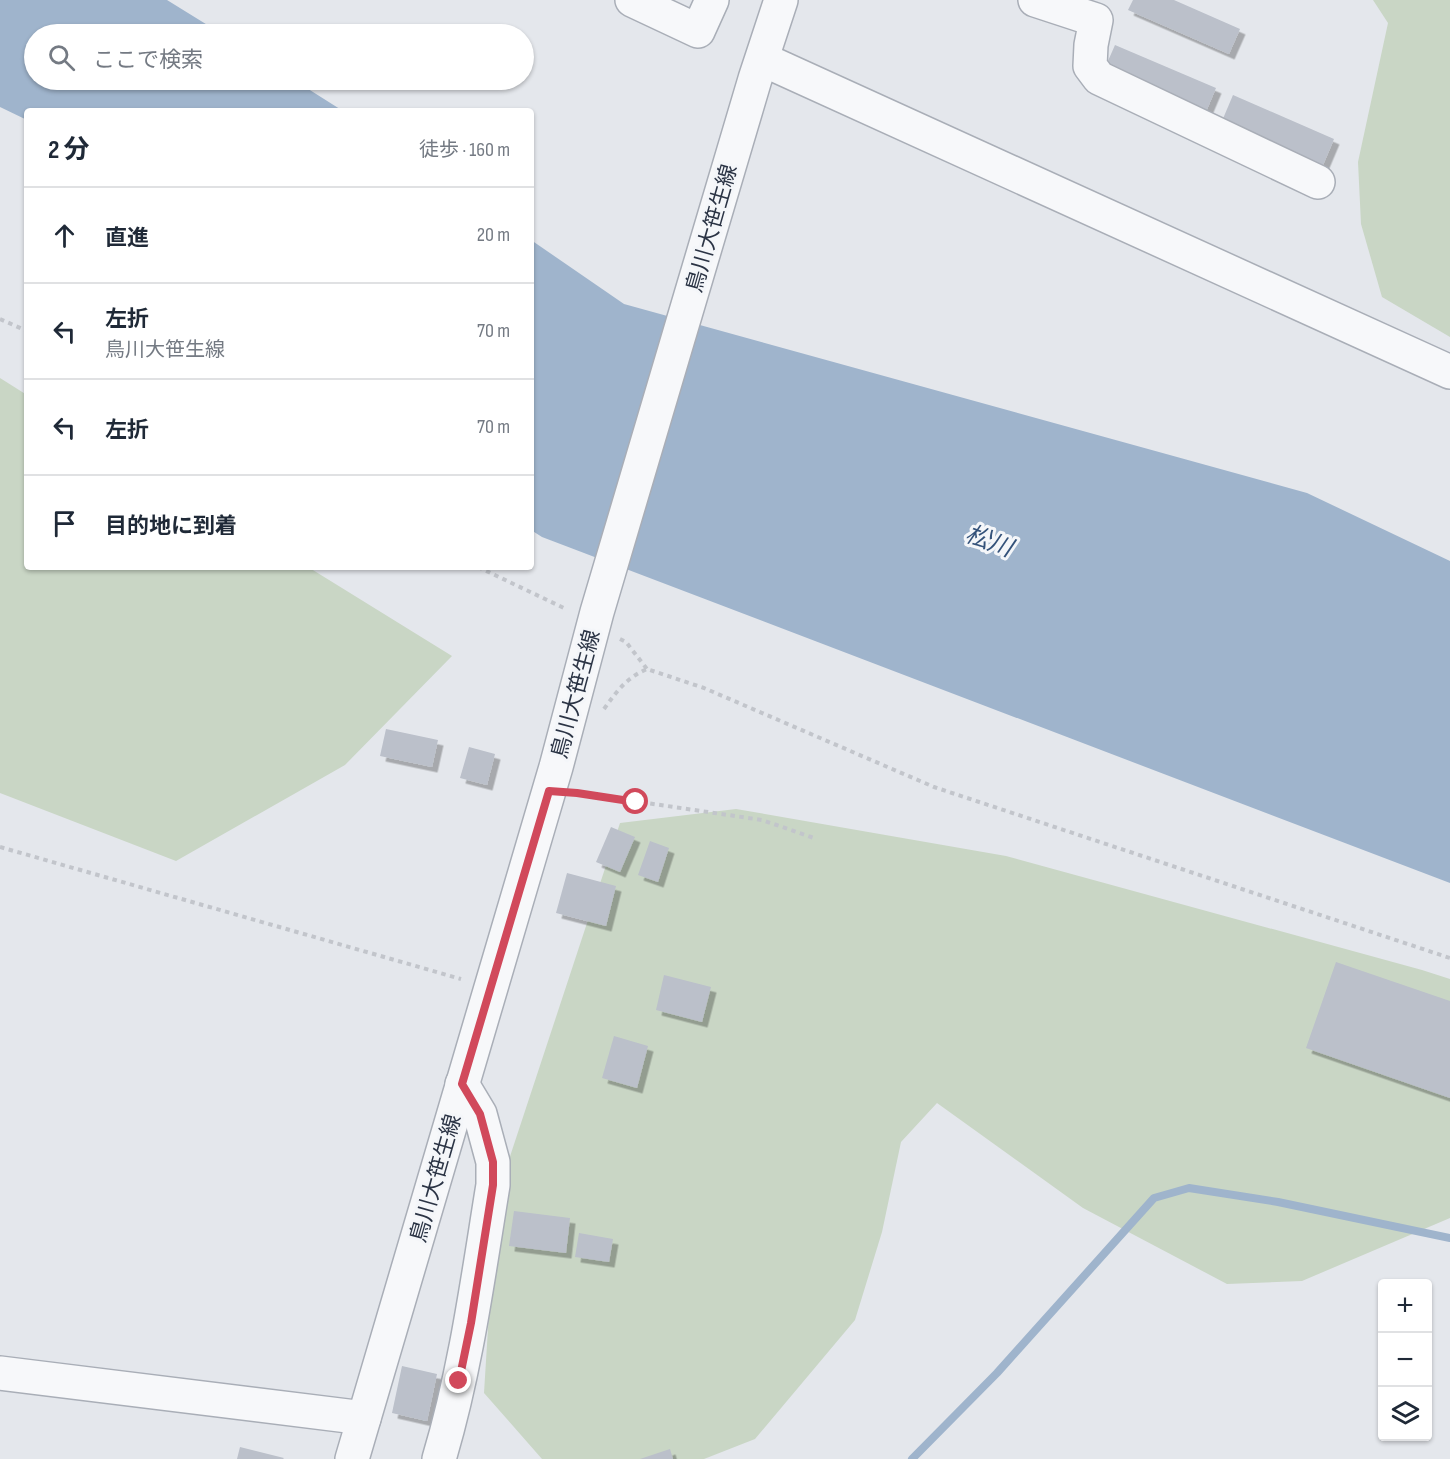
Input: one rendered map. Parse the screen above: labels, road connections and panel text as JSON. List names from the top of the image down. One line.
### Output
{"streets":{"street":["鳥川大笹生線"]},"water":["松川"],"page":{"search":"ここで検索","heading":["2 分","徒歩 · 160 m"],"list":[["直進","20 m"],["左折","鳥川大笹生線","70 m"],["左折","70 m"],"目的地に到着"],"map_buttons":["+","−"]}}
